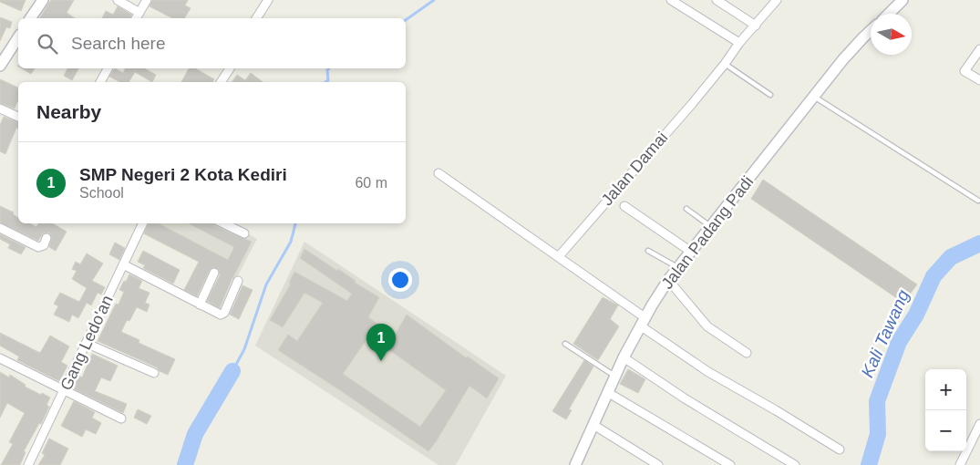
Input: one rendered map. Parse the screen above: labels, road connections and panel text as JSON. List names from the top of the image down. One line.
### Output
{"streets":{"main road":["Jalan Padang Padi"],"street":["Jalan Damai","Gang Ledo'an"]},"water":["Kali Tawang"],"north":"right","page":{"search":"Search here","heading":"Nearby","list":[{"mark":"1","name":"SMP Negeri 2 Kota Kediri","note":"School","value":"60 m"}],"pins":"1","map_buttons":["+","−"]}}
